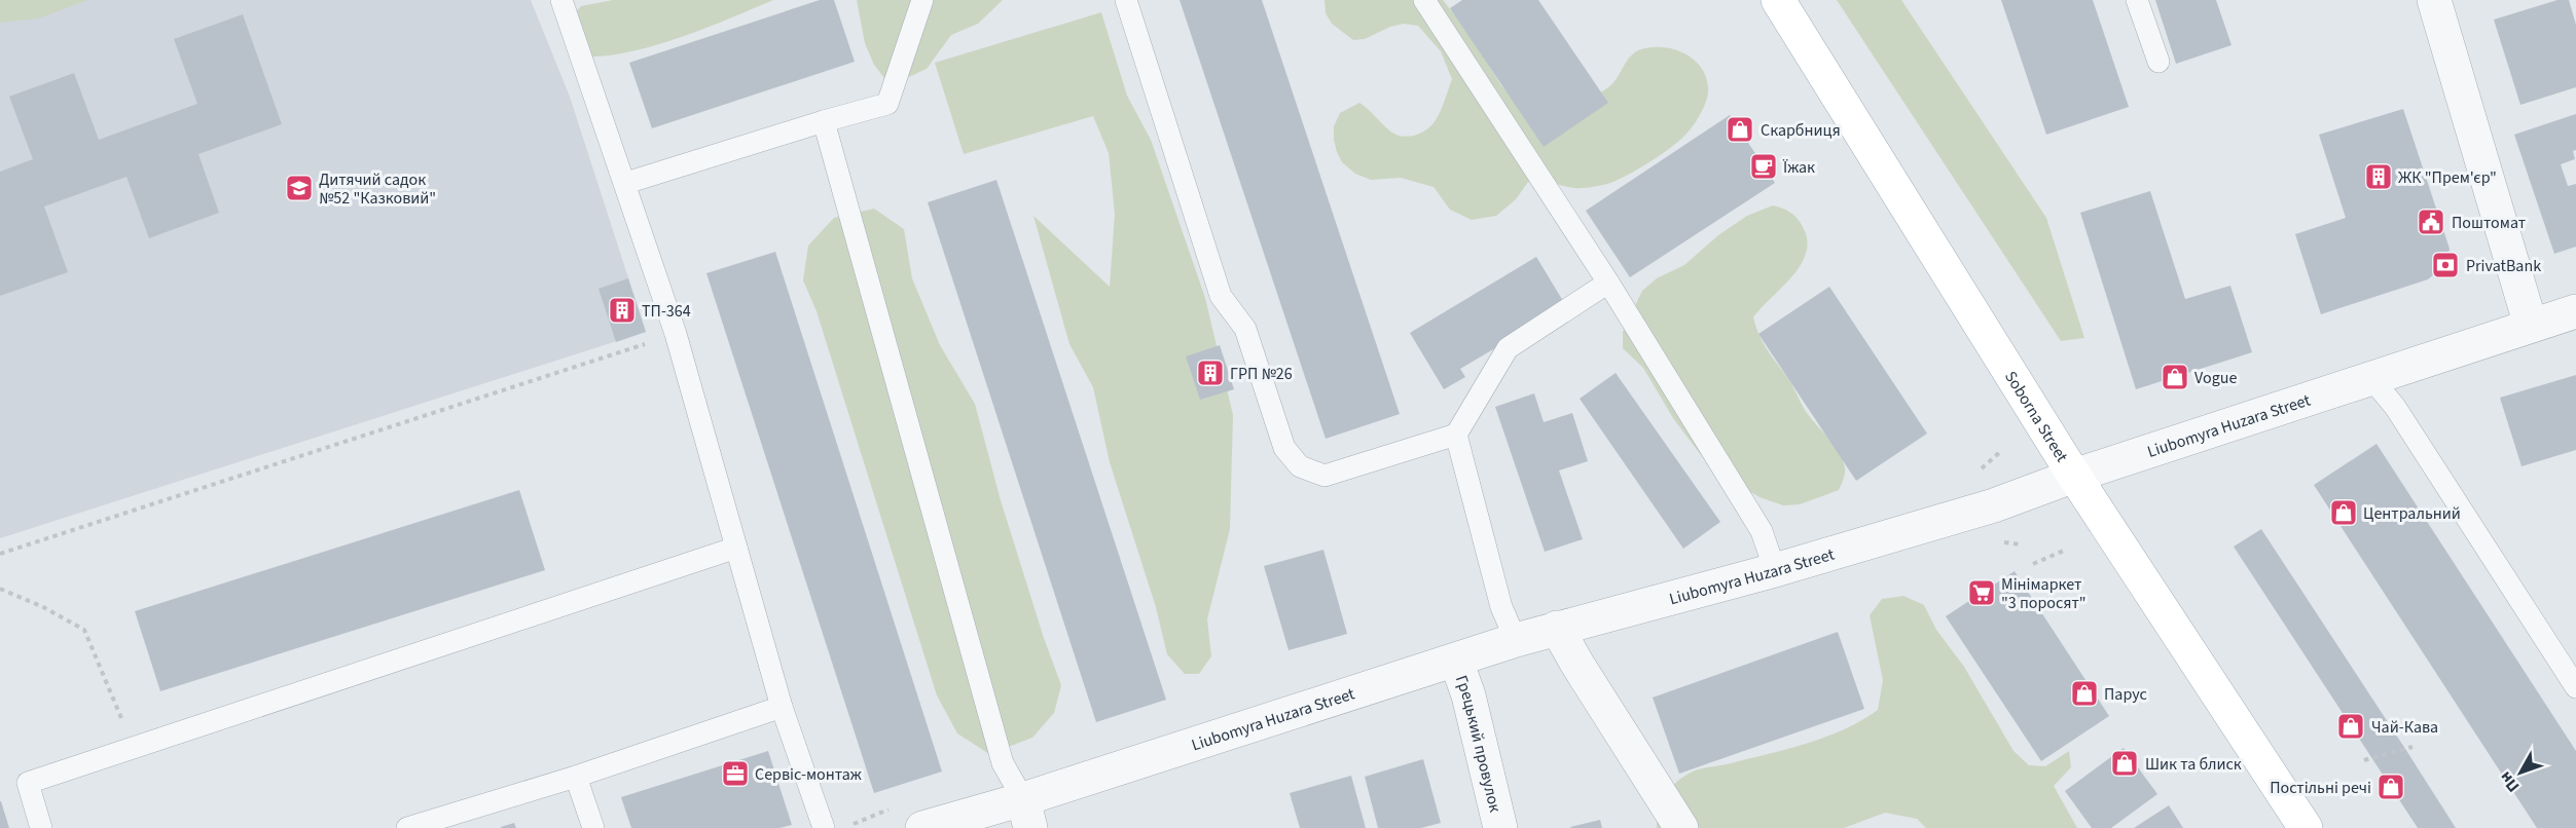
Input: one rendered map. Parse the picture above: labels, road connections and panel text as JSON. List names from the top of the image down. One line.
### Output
{"streets":{"main road":["Soborna Street"],"street":["Liubomyra Huzara Street","Грецький провулок"]},"crossings":[["Soborna Street","Liubomyra Huzara Street"],["Liubomyra Huzara Street","Грецький провулок"]],"places":{"shop":["Скарбниця","Vogue","Центральний","Парус","Чай-Кава","Шик та блиск","Постільні речі"],"cafe":["Їжак"],"building":["ЖК \"Прем'єр\"","ТП-364","ГРП №26"],"school or university":["Дитячий садок №52 \"Казковий\""],"public building":["Поштомат"],"bank":["PrivatBank"],"supermarket":["Мінімаркет \"3 поросят\""],"office":["Сервіс-монтаж"]},"north":"bottom left"}
